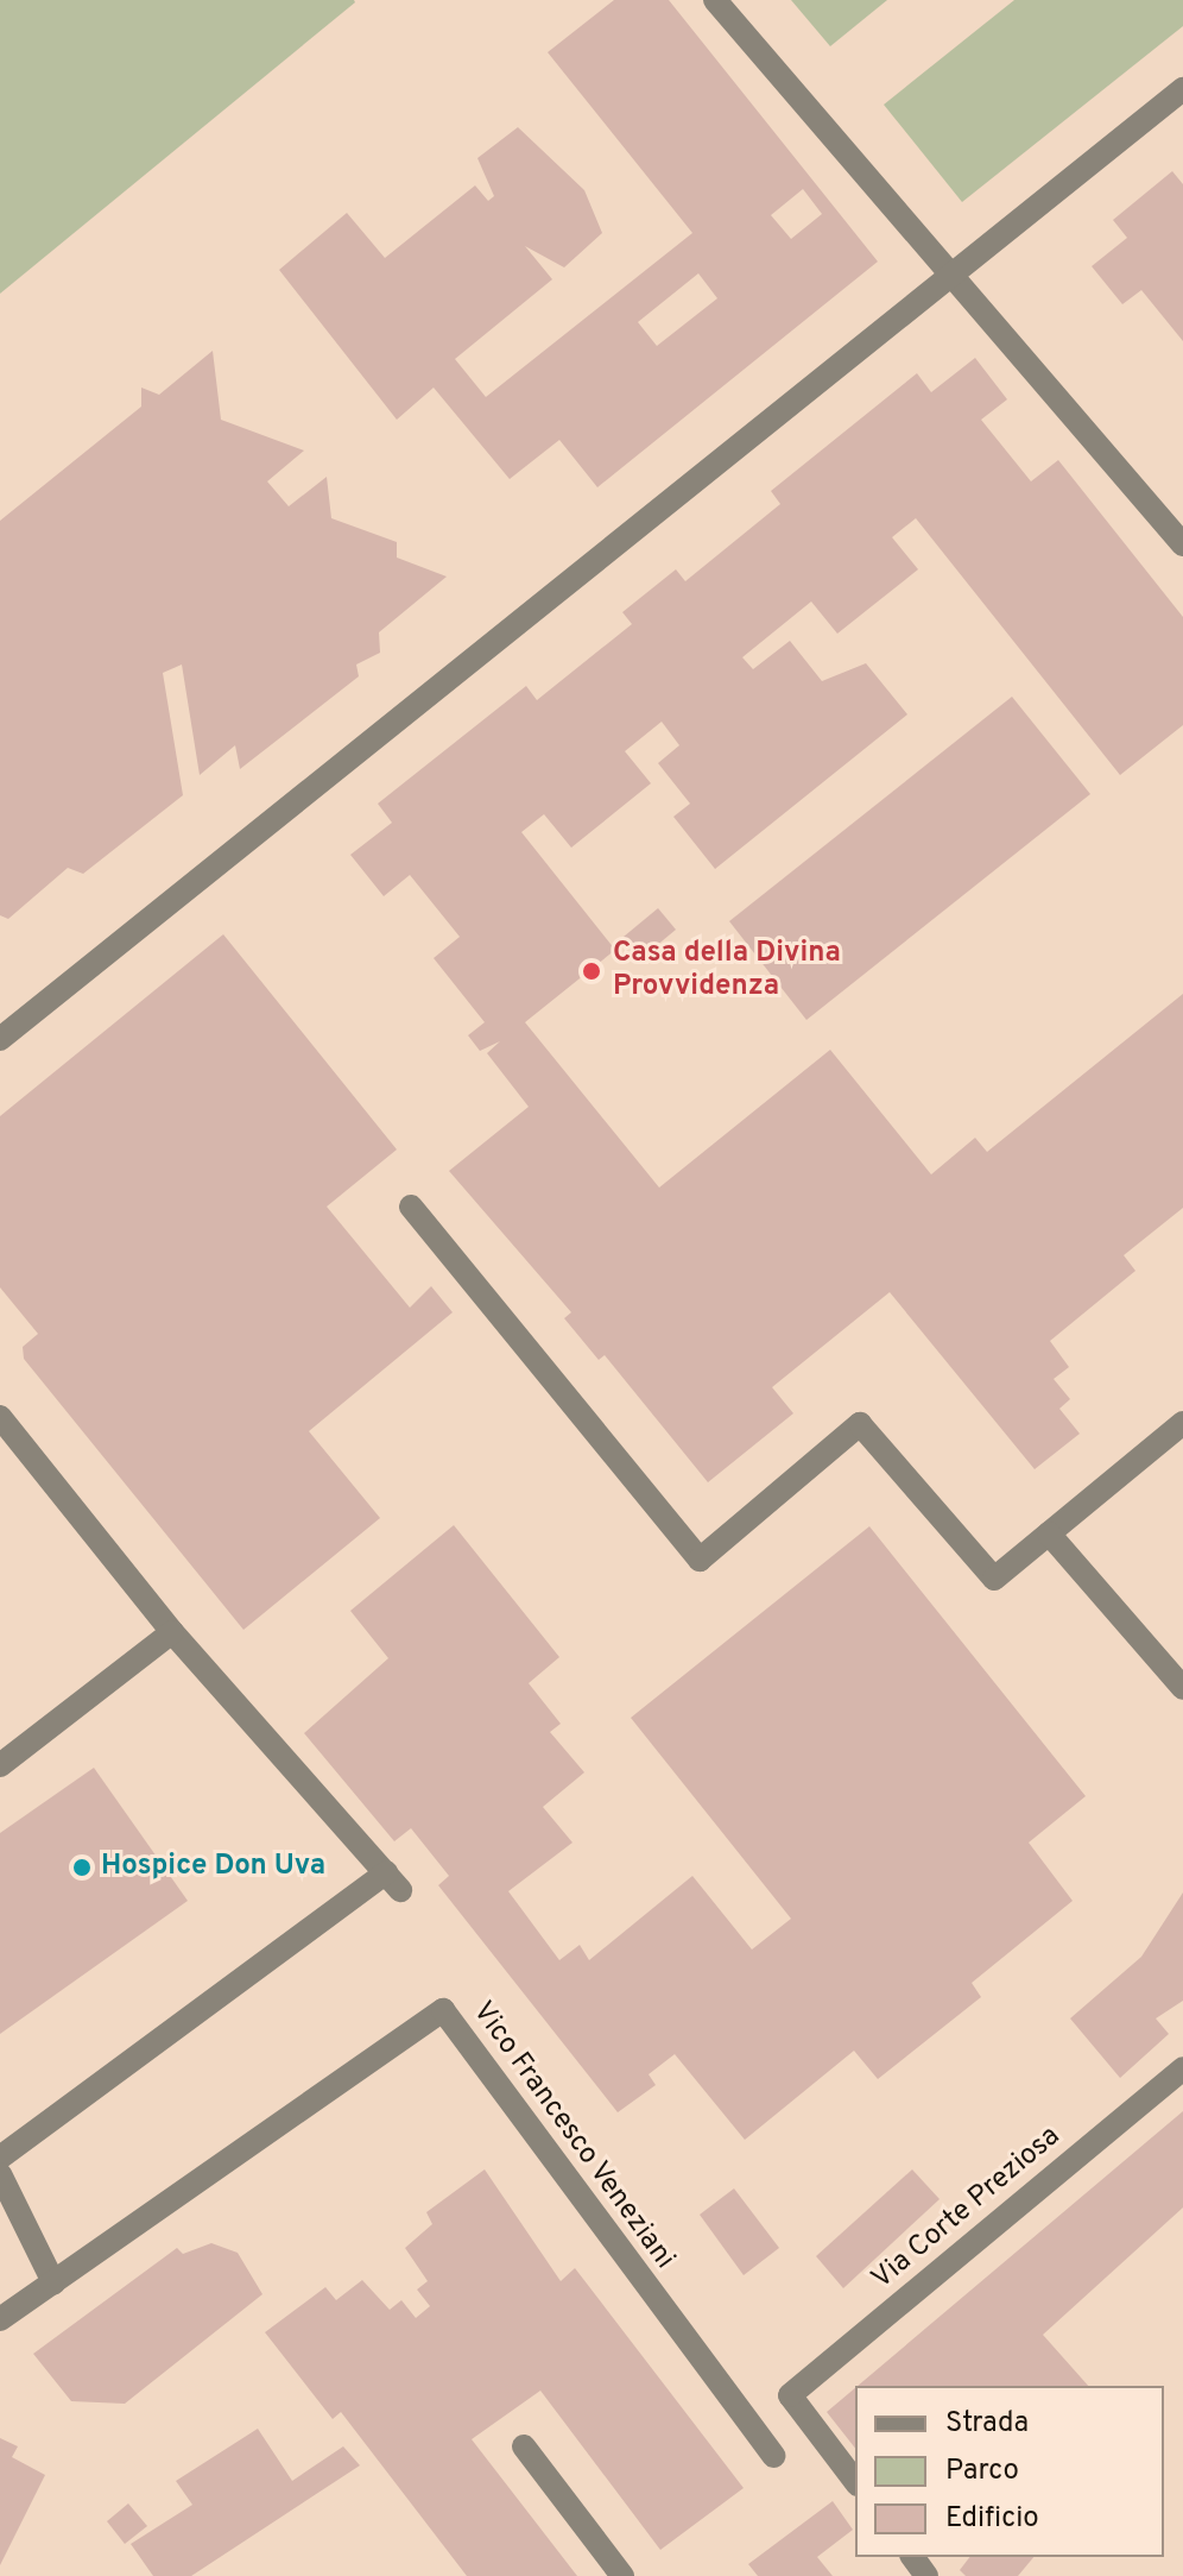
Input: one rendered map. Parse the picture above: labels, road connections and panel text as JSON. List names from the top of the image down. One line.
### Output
{"streets":{"street":["Vico Francesco Veneziani","Via Corte Preziosa"]},"places":["Casa della Divina Provvidenza","Hospice Don Uva"],"legend":["Strada","Parco","Edificio"]}
